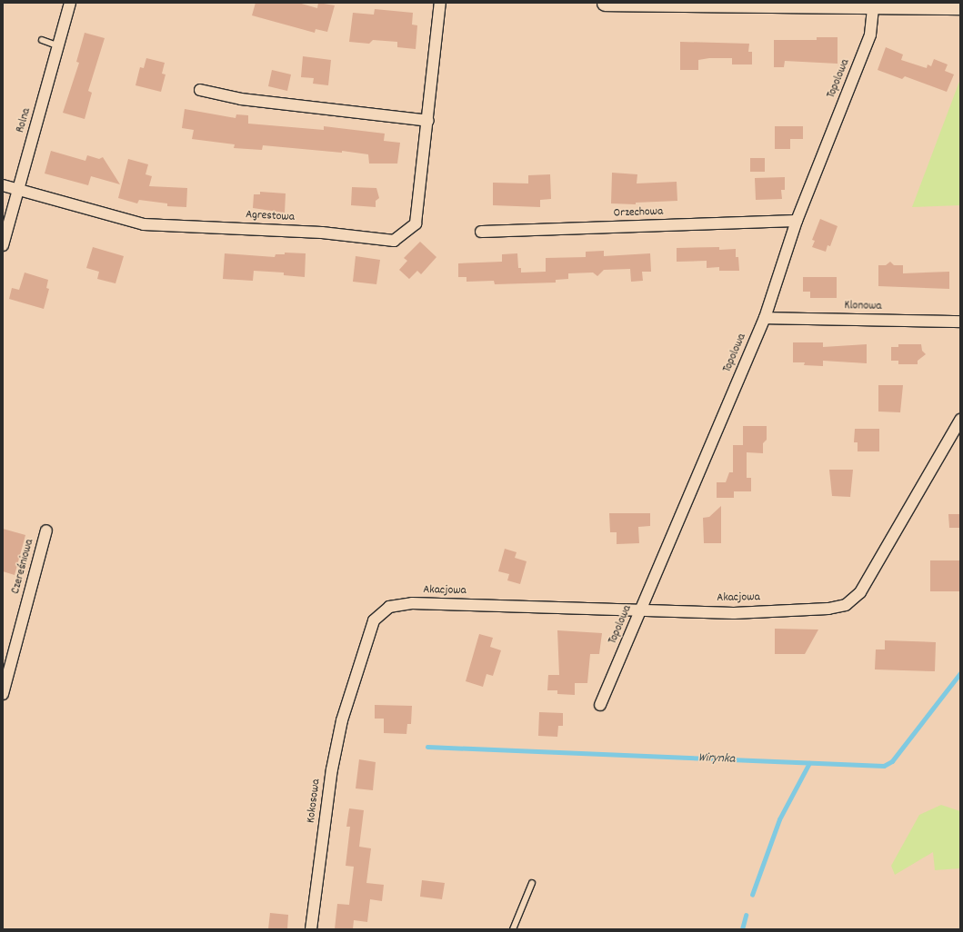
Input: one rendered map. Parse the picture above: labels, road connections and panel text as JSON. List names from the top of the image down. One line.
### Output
{"streets":{"street":["Topolowa","Rolna","Orzechowa","Agrestowa","Klonowa","Czereśniowa","Akacjowa","Kokosowa"]},"crossings":[["Topolowa","Orzechowa"],["Topolowa","Klonowa"],["Topolowa","Akacjowa"],["Rolna","Agrestowa"],["Akacjowa","Kokosowa"]],"water":["Wirynka"]}
